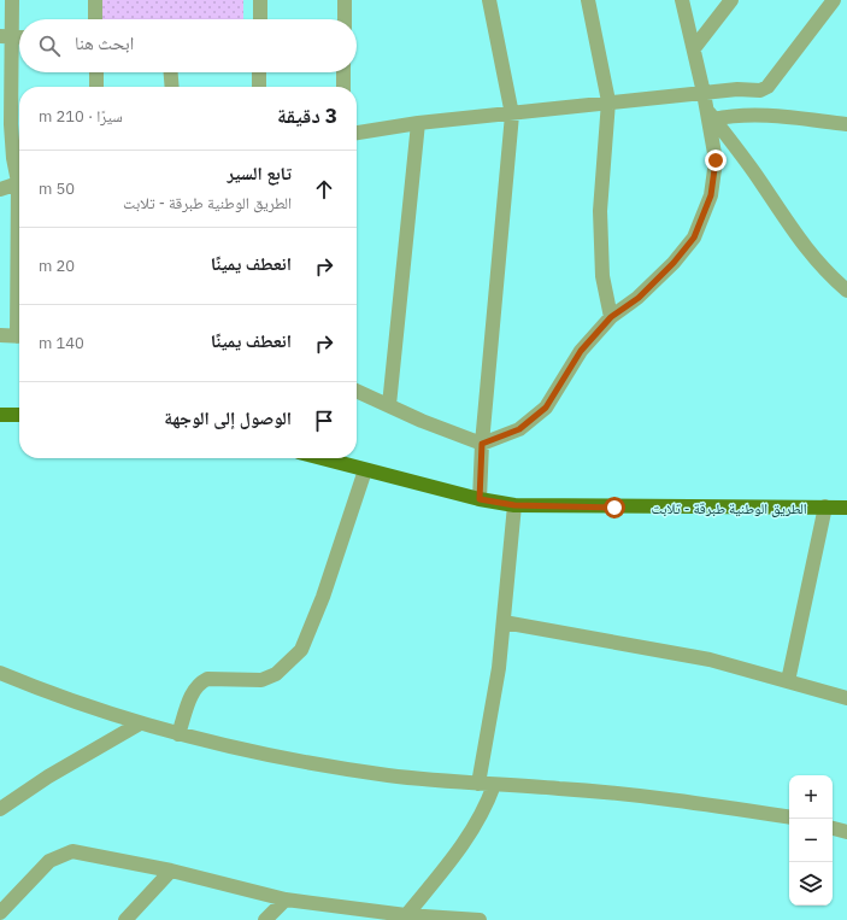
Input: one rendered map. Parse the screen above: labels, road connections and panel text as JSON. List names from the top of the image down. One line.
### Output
{"streets":{"main road":["الطريق الوطنية طبرقة - تلابت"]},"page":{"search":"ابحث هنا","heading":["3 دقيقة","سيرًا · 210 m"],"list":[["تابع السير","الطريق الوطنية طبرقة - تلابت","50 m"],["انعطف يمينًا","20 m"],["انعطف يمينًا","140 m"],"الوصول إلى الوجهة"],"map_buttons":["+","−"]}}
